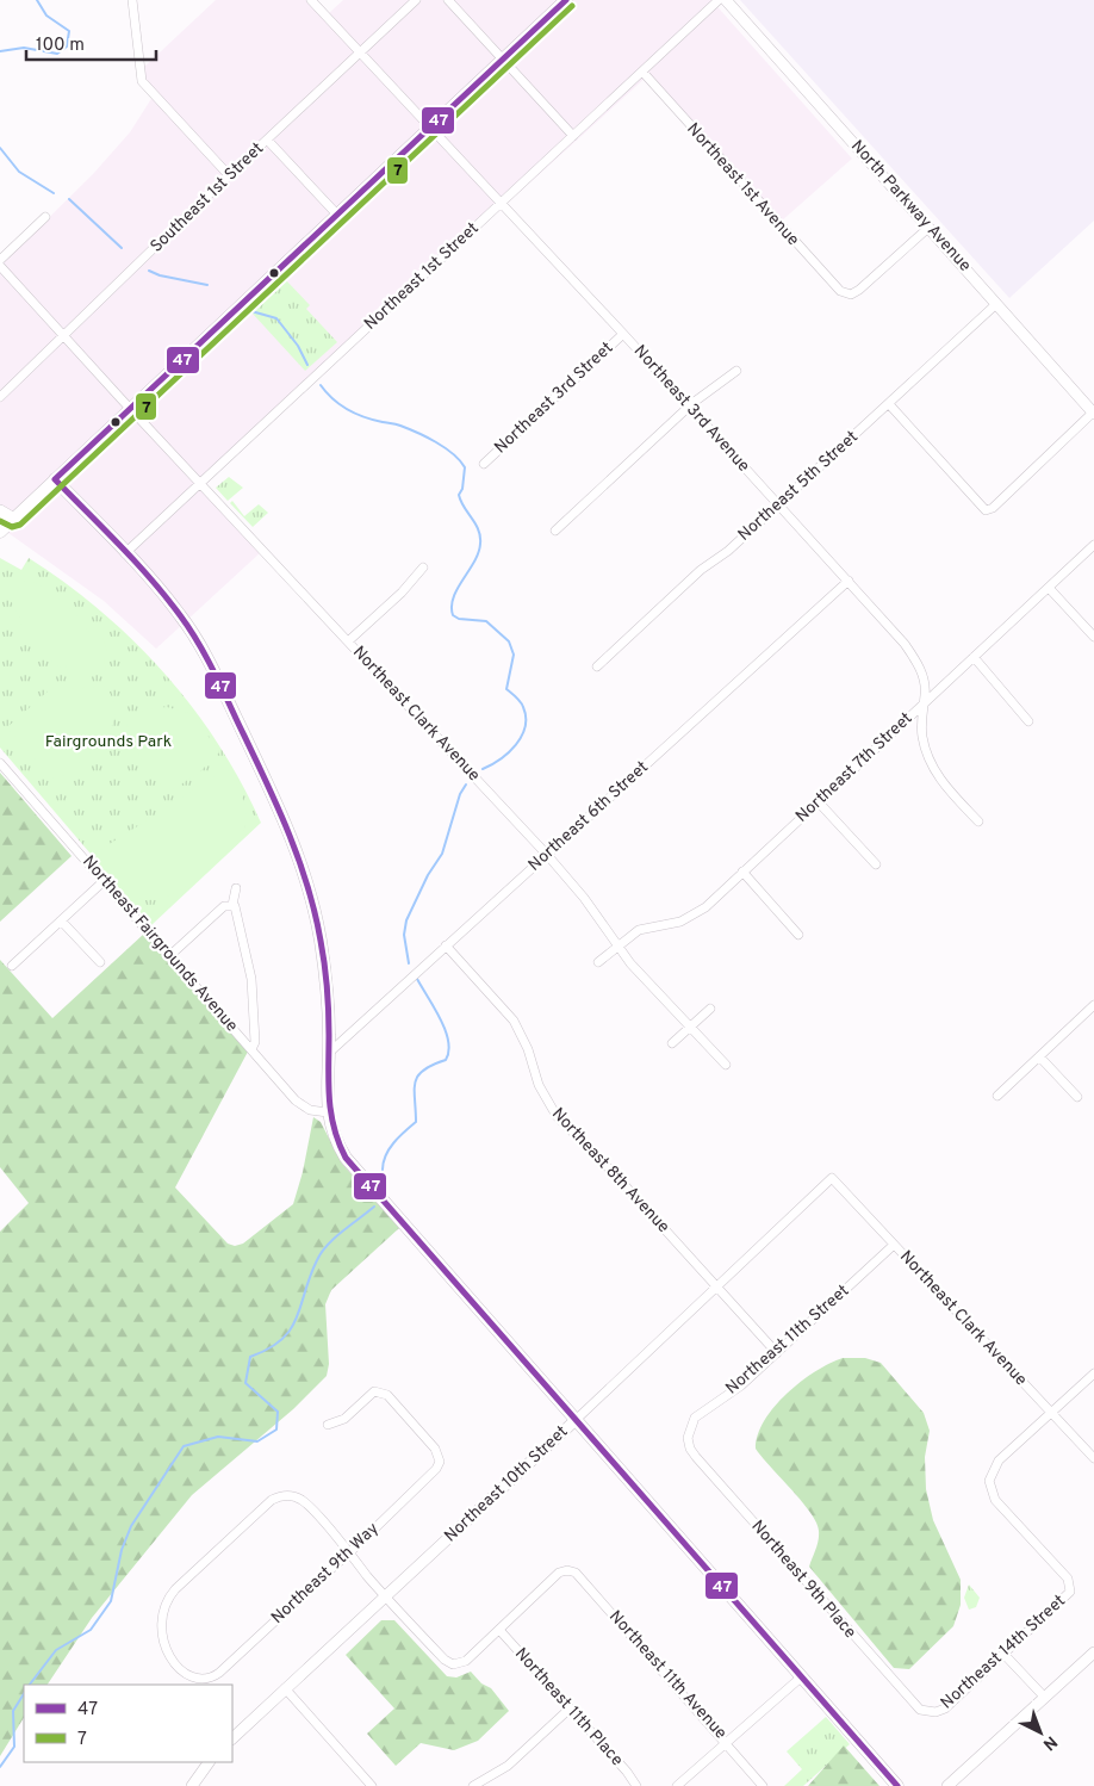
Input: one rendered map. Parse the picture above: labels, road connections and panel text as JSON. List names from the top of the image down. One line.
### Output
{"streets":{"street":["Northeast 1st Avenue","Southeast 1st Street","North Parkway Avenue","Northeast 1st Street","Northeast 3rd Street","Northeast 3rd Avenue","Northeast 5th Street","Northeast Clark Avenue","Northeast 7th Street","Northeast 6th Street","Northeast Fairgrounds Avenue","Northeast 8th Avenue","Northeast 11th Street","Northeast 10th Street","Northeast 9th Way","Northeast 9th Place","Northeast 14th Street","Northeast 11th Avenue","Northeast 11th Place"]},"crossings":[["Northeast 1st Avenue","North Parkway Avenue"],["Northeast 1st Avenue","Northeast 1st Street"],["Southeast 1st Street","Northeast 3rd Avenue"],["Southeast 1st Street","Northeast Clark Avenue"],["North Parkway Avenue","Northeast 5th Street"],["Northeast 1st Street","Northeast 3rd Avenue"],["Northeast 1st Street","Northeast Clark Avenue"],["Northeast 3rd Street","Northeast 3rd Avenue"],["Northeast 3rd Avenue","Northeast 5th Street"],["Northeast 3rd Avenue","Northeast 7th Street"],["Northeast 3rd Avenue","Northeast 6th Street"],["Northeast Clark Avenue","Northeast 7th Street"],["Northeast Clark Avenue","Northeast 6th Street"],["Northeast Clark Avenue","Northeast 11th Street"],["Northeast Clark Avenue","Northeast 10th Street"],["Northeast Clark Avenue","Northeast 14th Street"],["Northeast 6th Street","Northeast 8th Avenue"],["Northeast 8th Avenue","Northeast 11th Street"],["Northeast 8th Avenue","Northeast 10th Street"],["Northeast 11th Street","Northeast 9th Place"],["Northeast 9th Place","Northeast 14th Street"],["Northeast 11th Avenue","Northeast 11th Place"]],"parks":["Fairgrounds Park"],"lines":["transit line 47","transit line 7"],"legend":["47","7"],"scale_bar":"100 m","north":"bottom right"}
